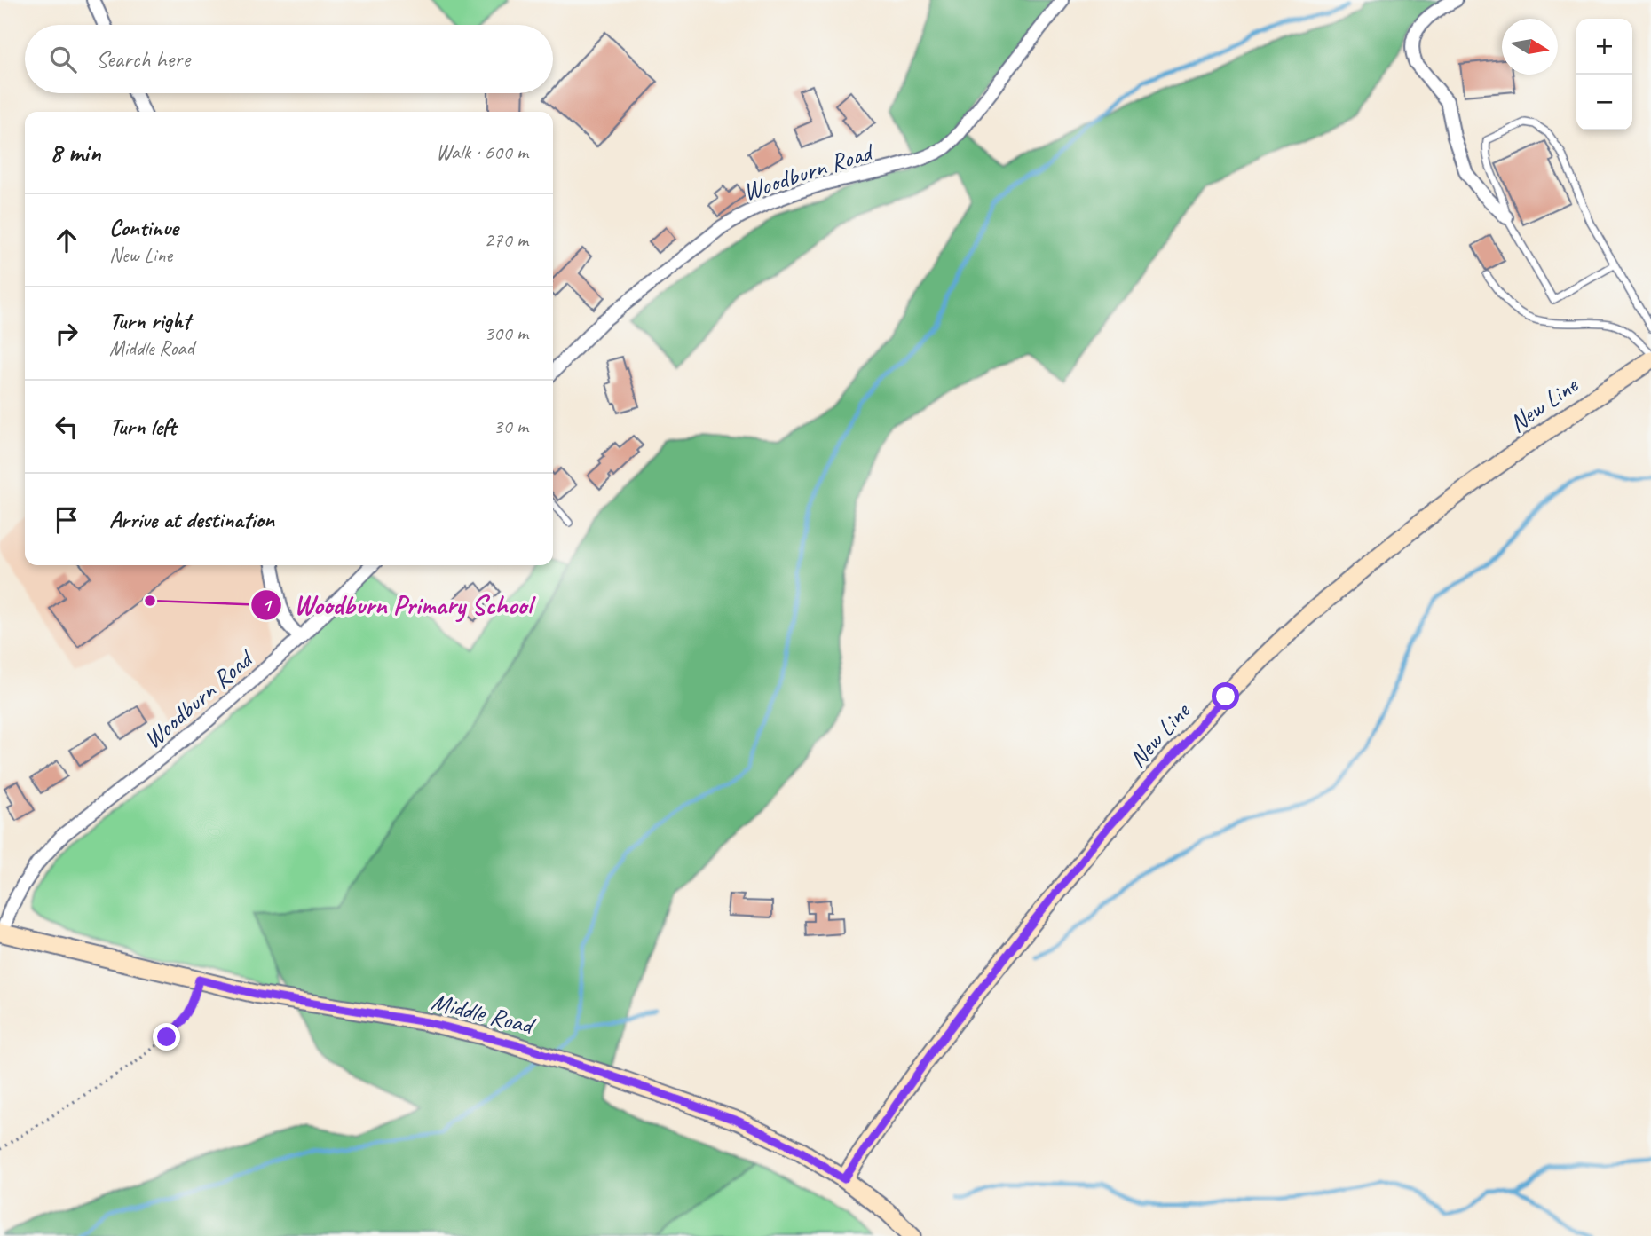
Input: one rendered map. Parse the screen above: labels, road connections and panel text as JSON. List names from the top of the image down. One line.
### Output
{"streets":{"main road":["New Line","Middle Road"],"street":["Woodburn Road"]},"crossings":[["Woodburn Road","Middle Road"],["New Line","Middle Road"]],"places":["Woodburn Primary School"],"north":"right","page":{"map_buttons":["+","−"],"search":"Search here","heading":["8 min","Walk · 600 m"],"list":[["Continue","New Line","270 m"],["Turn right","Middle Road","300 m"],["Turn left","30 m"],"Arrive at destination"]}}
